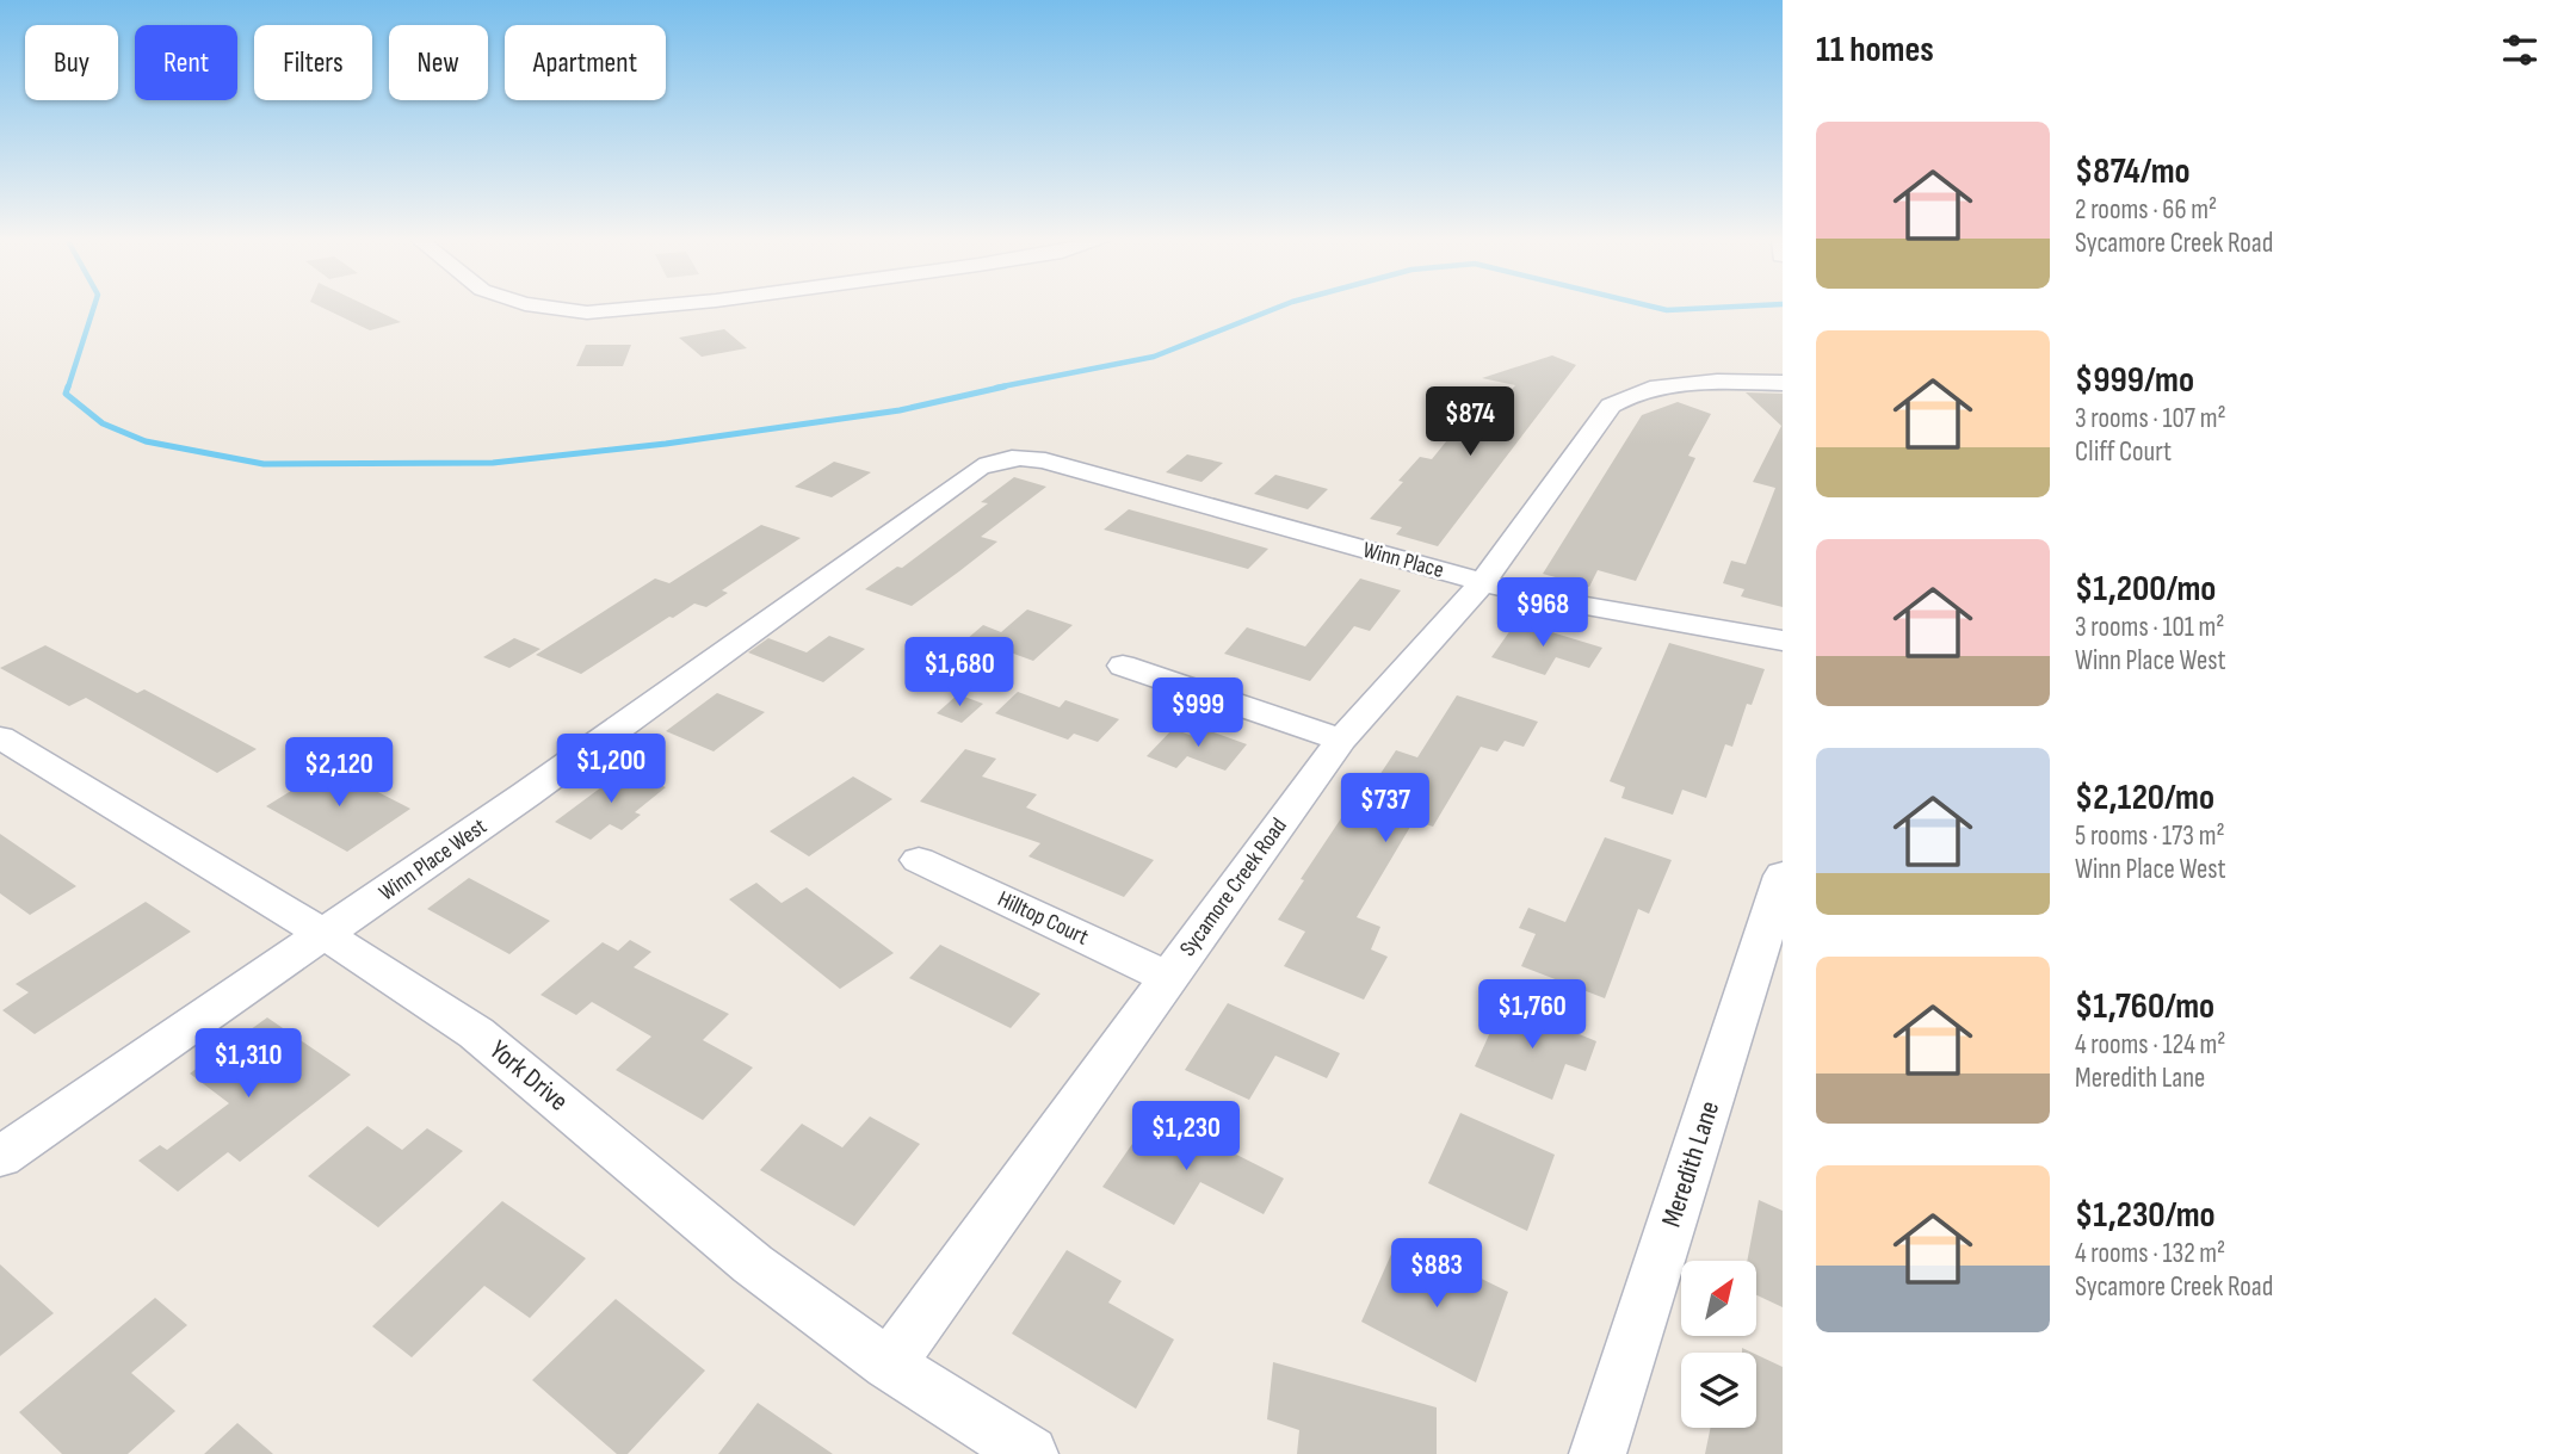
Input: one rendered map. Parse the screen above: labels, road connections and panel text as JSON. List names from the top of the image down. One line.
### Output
{"streets":{"street":["Winn Place","Winn Place West","Sycamore Creek Road","Hilltop Court","York Drive","Meredith Lane"]},"crossings":[["Winn Place","Winn Place West"],["Winn Place","Sycamore Creek Road"],["Winn Place West","York Drive"],["Sycamore Creek Road","Hilltop Court"],["Sycamore Creek Road","York Drive"]],"north":"top right","page":{"heading":"11 homes","chip":["Buy","Rent","Filters","New","Apartment"],"list":[{"name":"$874/mo","note":"2 rooms · 66 m² · Sycamore Creek Road"},{"name":"$999/mo","note":"3 rooms · 107 m² · Cliff Court"},{"name":"$1,200/mo","note":"3 rooms · 101 m² · Winn Place West"},{"name":"$2,120/mo","note":"5 rooms · 173 m² · Winn Place West"},{"name":"$1,760/mo","note":"4 rooms · 124 m² · Meredith Lane"},{"name":"$1,230/mo","note":"4 rooms · 132 m² · Sycamore Creek Road"}],"price":["$874","$968","$1,680","$999","$1,200","$2,120","$737","$1,760","$1,310","$1,230","$883"]}}
